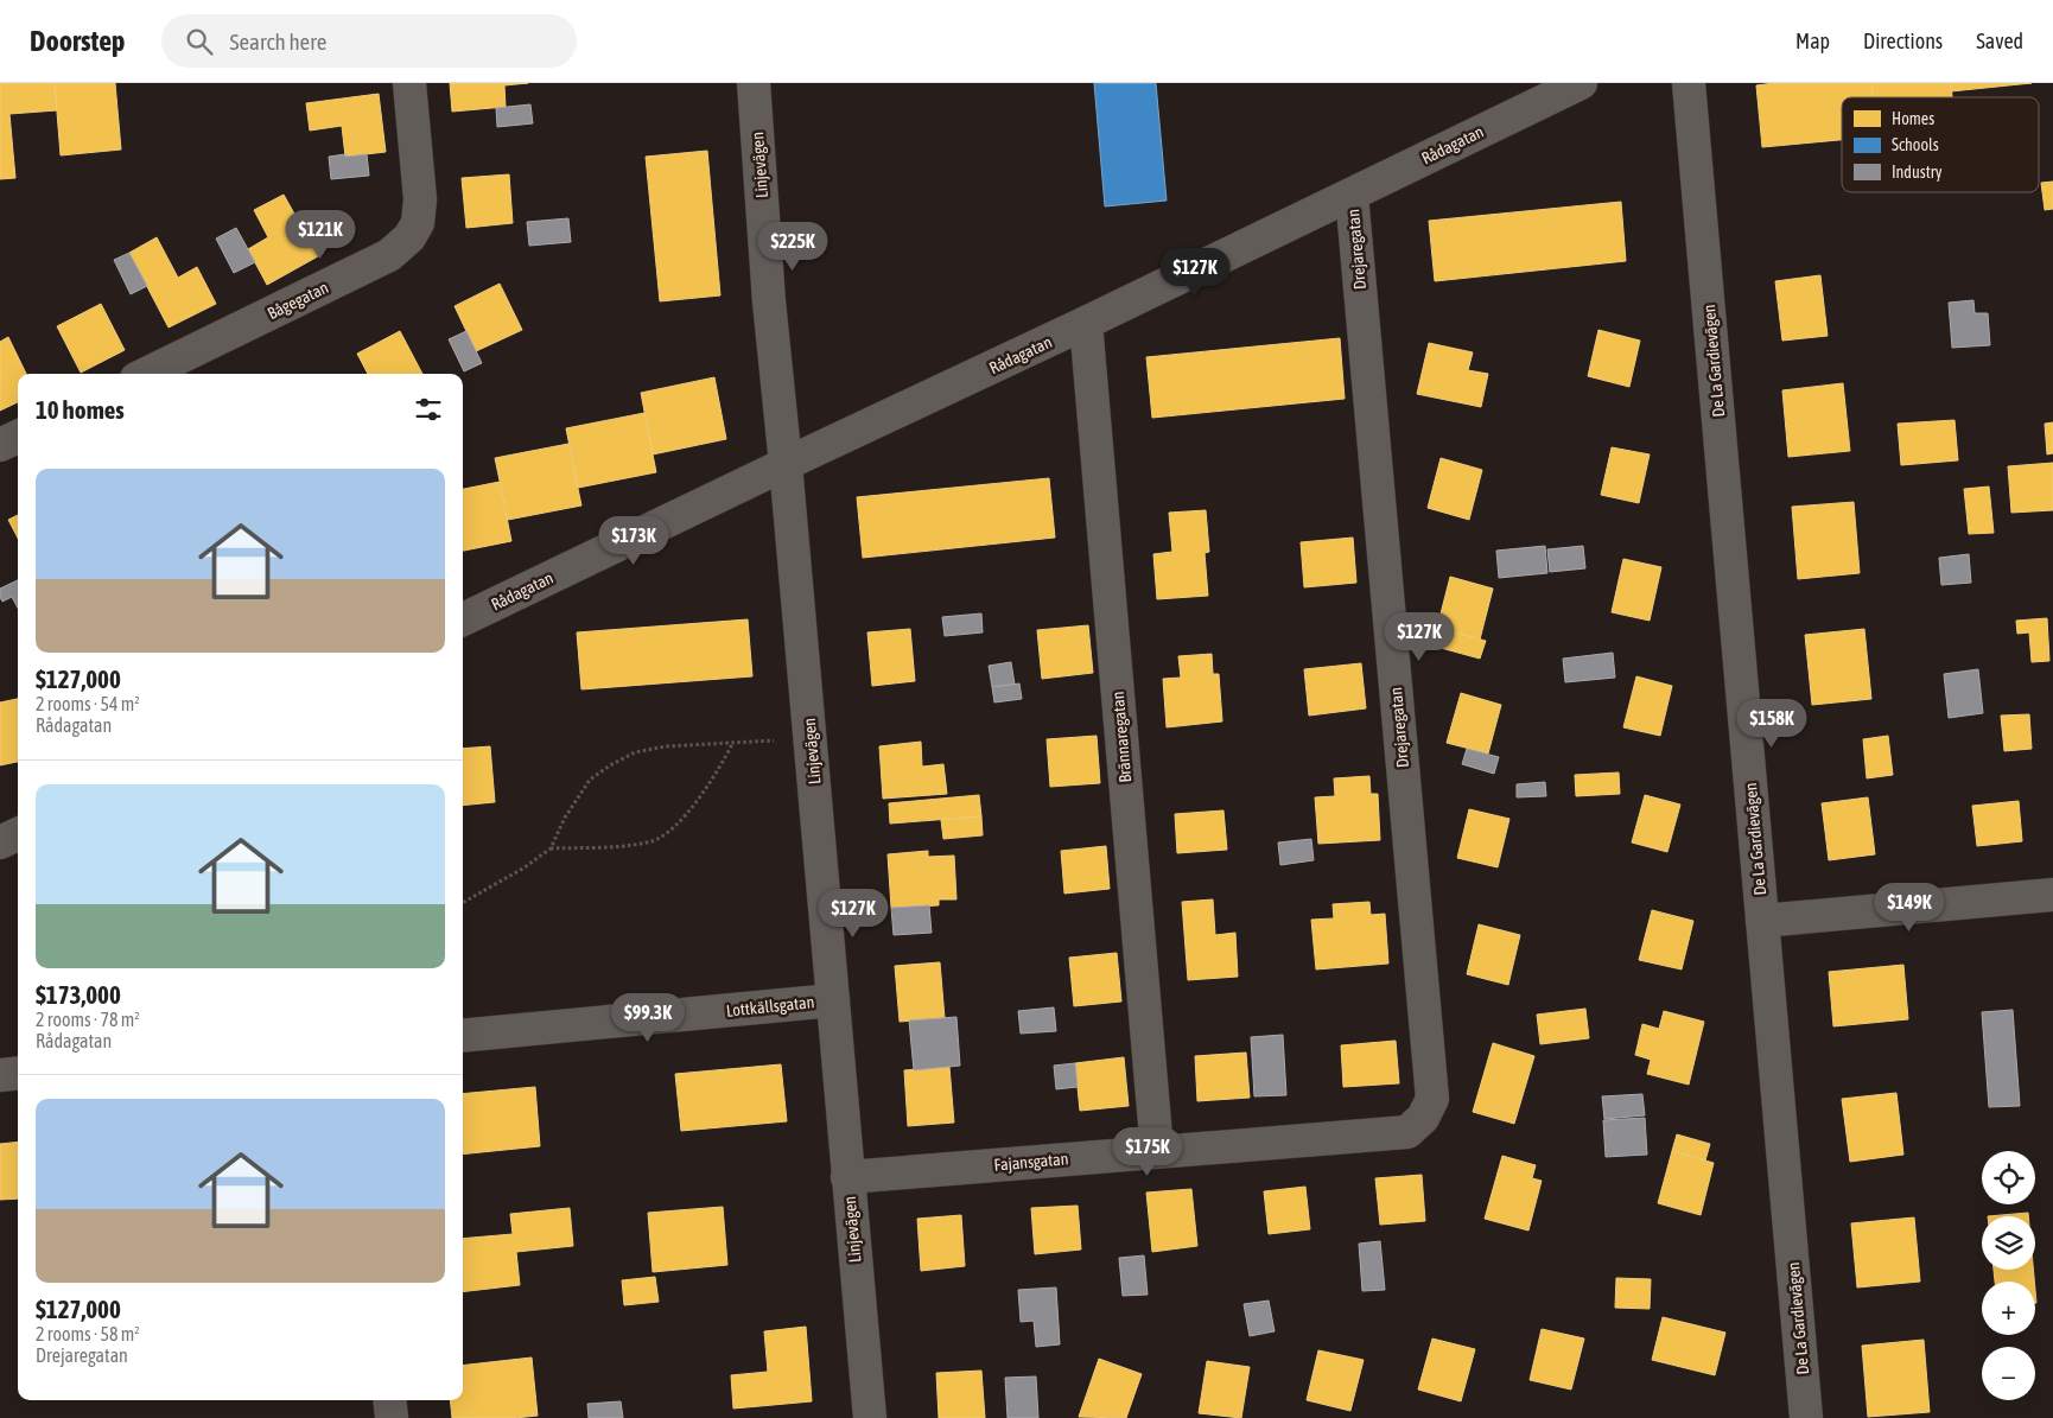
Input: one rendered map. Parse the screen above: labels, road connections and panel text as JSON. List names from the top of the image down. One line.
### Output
{"streets":{"street":["Rådagatan","Linjevägen","Drejaregatan","Bågegatan","De La Gardievägen","Brännaregatan","Lottkällsgatan","Fajansgatan"]},"crossings":[["Rådagatan","Linjevägen"],["Rådagatan","Drejaregatan"],["Rådagatan","Brännaregatan"],["Linjevägen","Lottkällsgatan"],["Linjevägen","Fajansgatan"],["Drejaregatan","Fajansgatan"],["Brännaregatan","Fajansgatan"]],"legend":["Homes","Schools","Industry"],"page":{"header":"Doorstep","search":"Search here","nav":["Map","Directions","Saved"],"price":["$121K","$225K","$127K","$173K","$127K","$158K","$149K","$127K","$99.3K","$175K"],"heading":"10 homes","list":[{"name":"$127,000","note":"2 rooms · 54 m² · Rådagatan"},{"name":"$173,000","note":"2 rooms · 78 m² · Rådagatan"},{"name":"$127,000","note":"2 rooms · 58 m² · Drejaregatan"}],"map_buttons":["+","−"]}}
